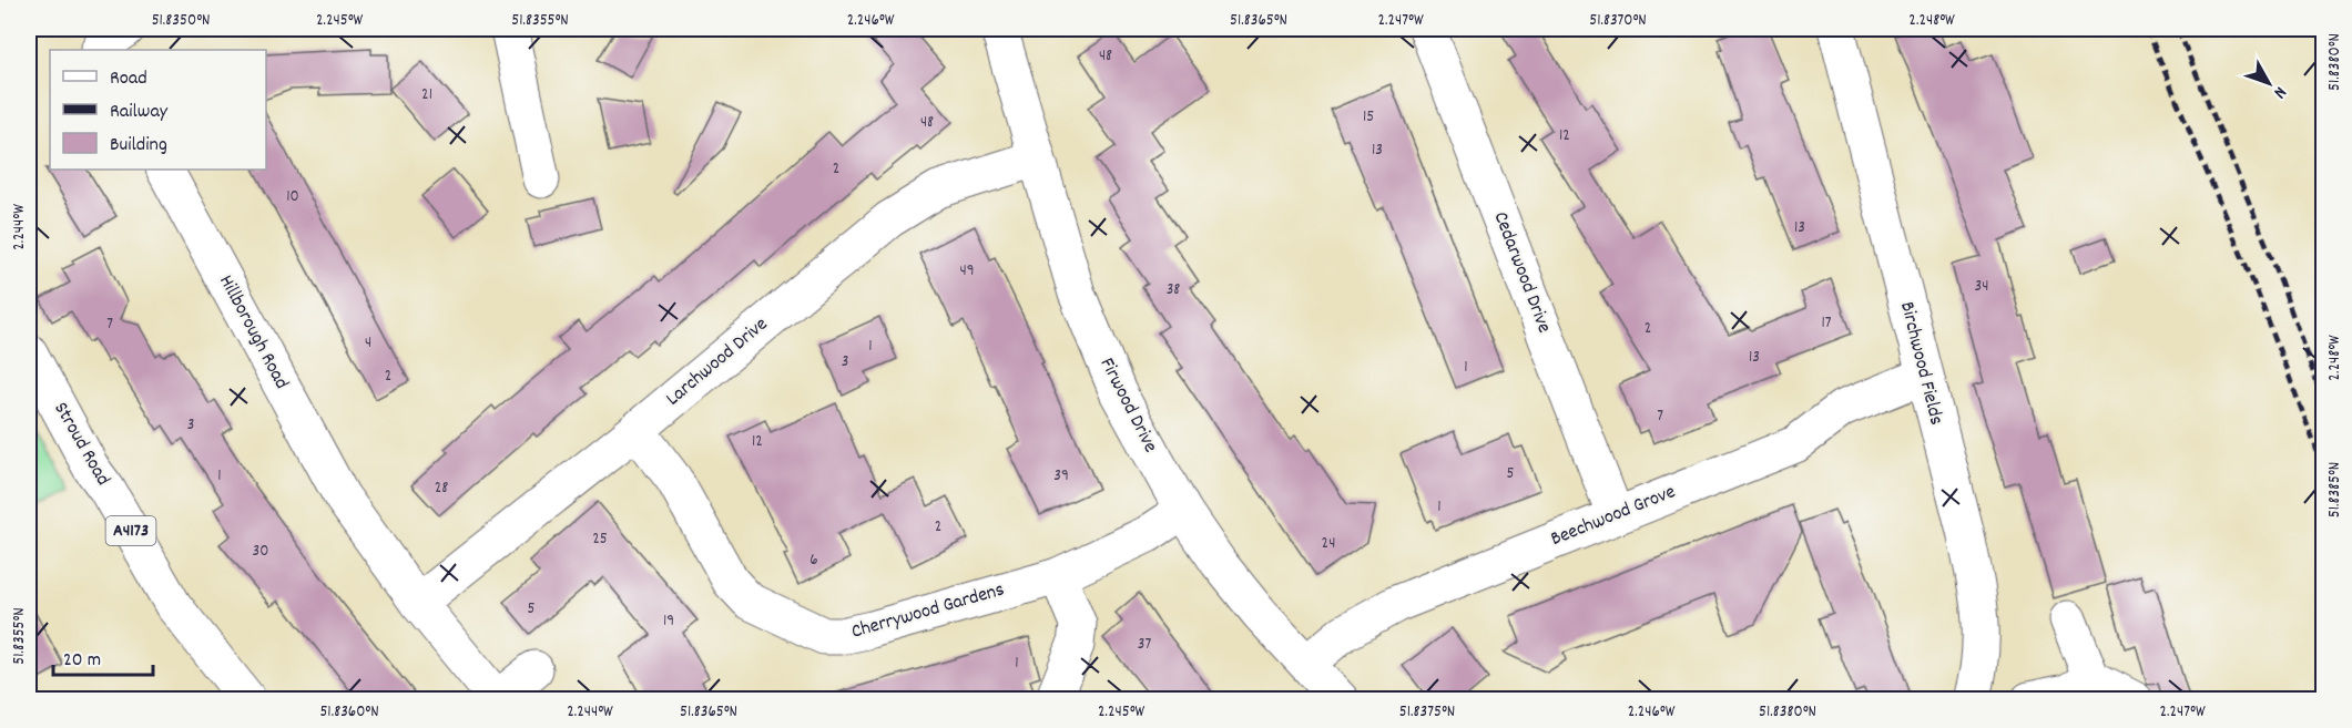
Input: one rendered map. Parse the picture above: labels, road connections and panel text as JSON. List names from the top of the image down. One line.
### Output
{"streets":{"street":["Cedarwood Drive","Hillborough Road","Larchwood Drive","Birchwood Fields","Firwood Drive","Stroud Road","Beechwood Grove","A4173","Cherrywood Gardens"]},"crossings":[["Cedarwood Drive","Beechwood Grove"],["Hillborough Road","Larchwood Drive"],["Larchwood Drive","Firwood Drive"],["Larchwood Drive","Cherrywood Gardens"],["Birchwood Fields","Beechwood Grove"],["Firwood Drive","Beechwood Grove"],["Firwood Drive","Cherrywood Gardens"]],"house_numbers":["48","21","15","48","12","13","2","10","13","49","34","38","17","7","2","4","1","13","3","1","2","7","3","12","5","1","39","28","1","2","25","24","30","6","5","19","37","1"],"legend":["Road","Railway","Building"],"scale_bar":"20 m","north":"bottom right","coordinates":["51.8350°N","2.245°W","51.8355°N","2.246°W","51.8365°N","2.247°W","51.8370°N","2.248°W","51.8380°N","2.244°W","51.8385°N","51.8360°N","51.8375°N"]}
